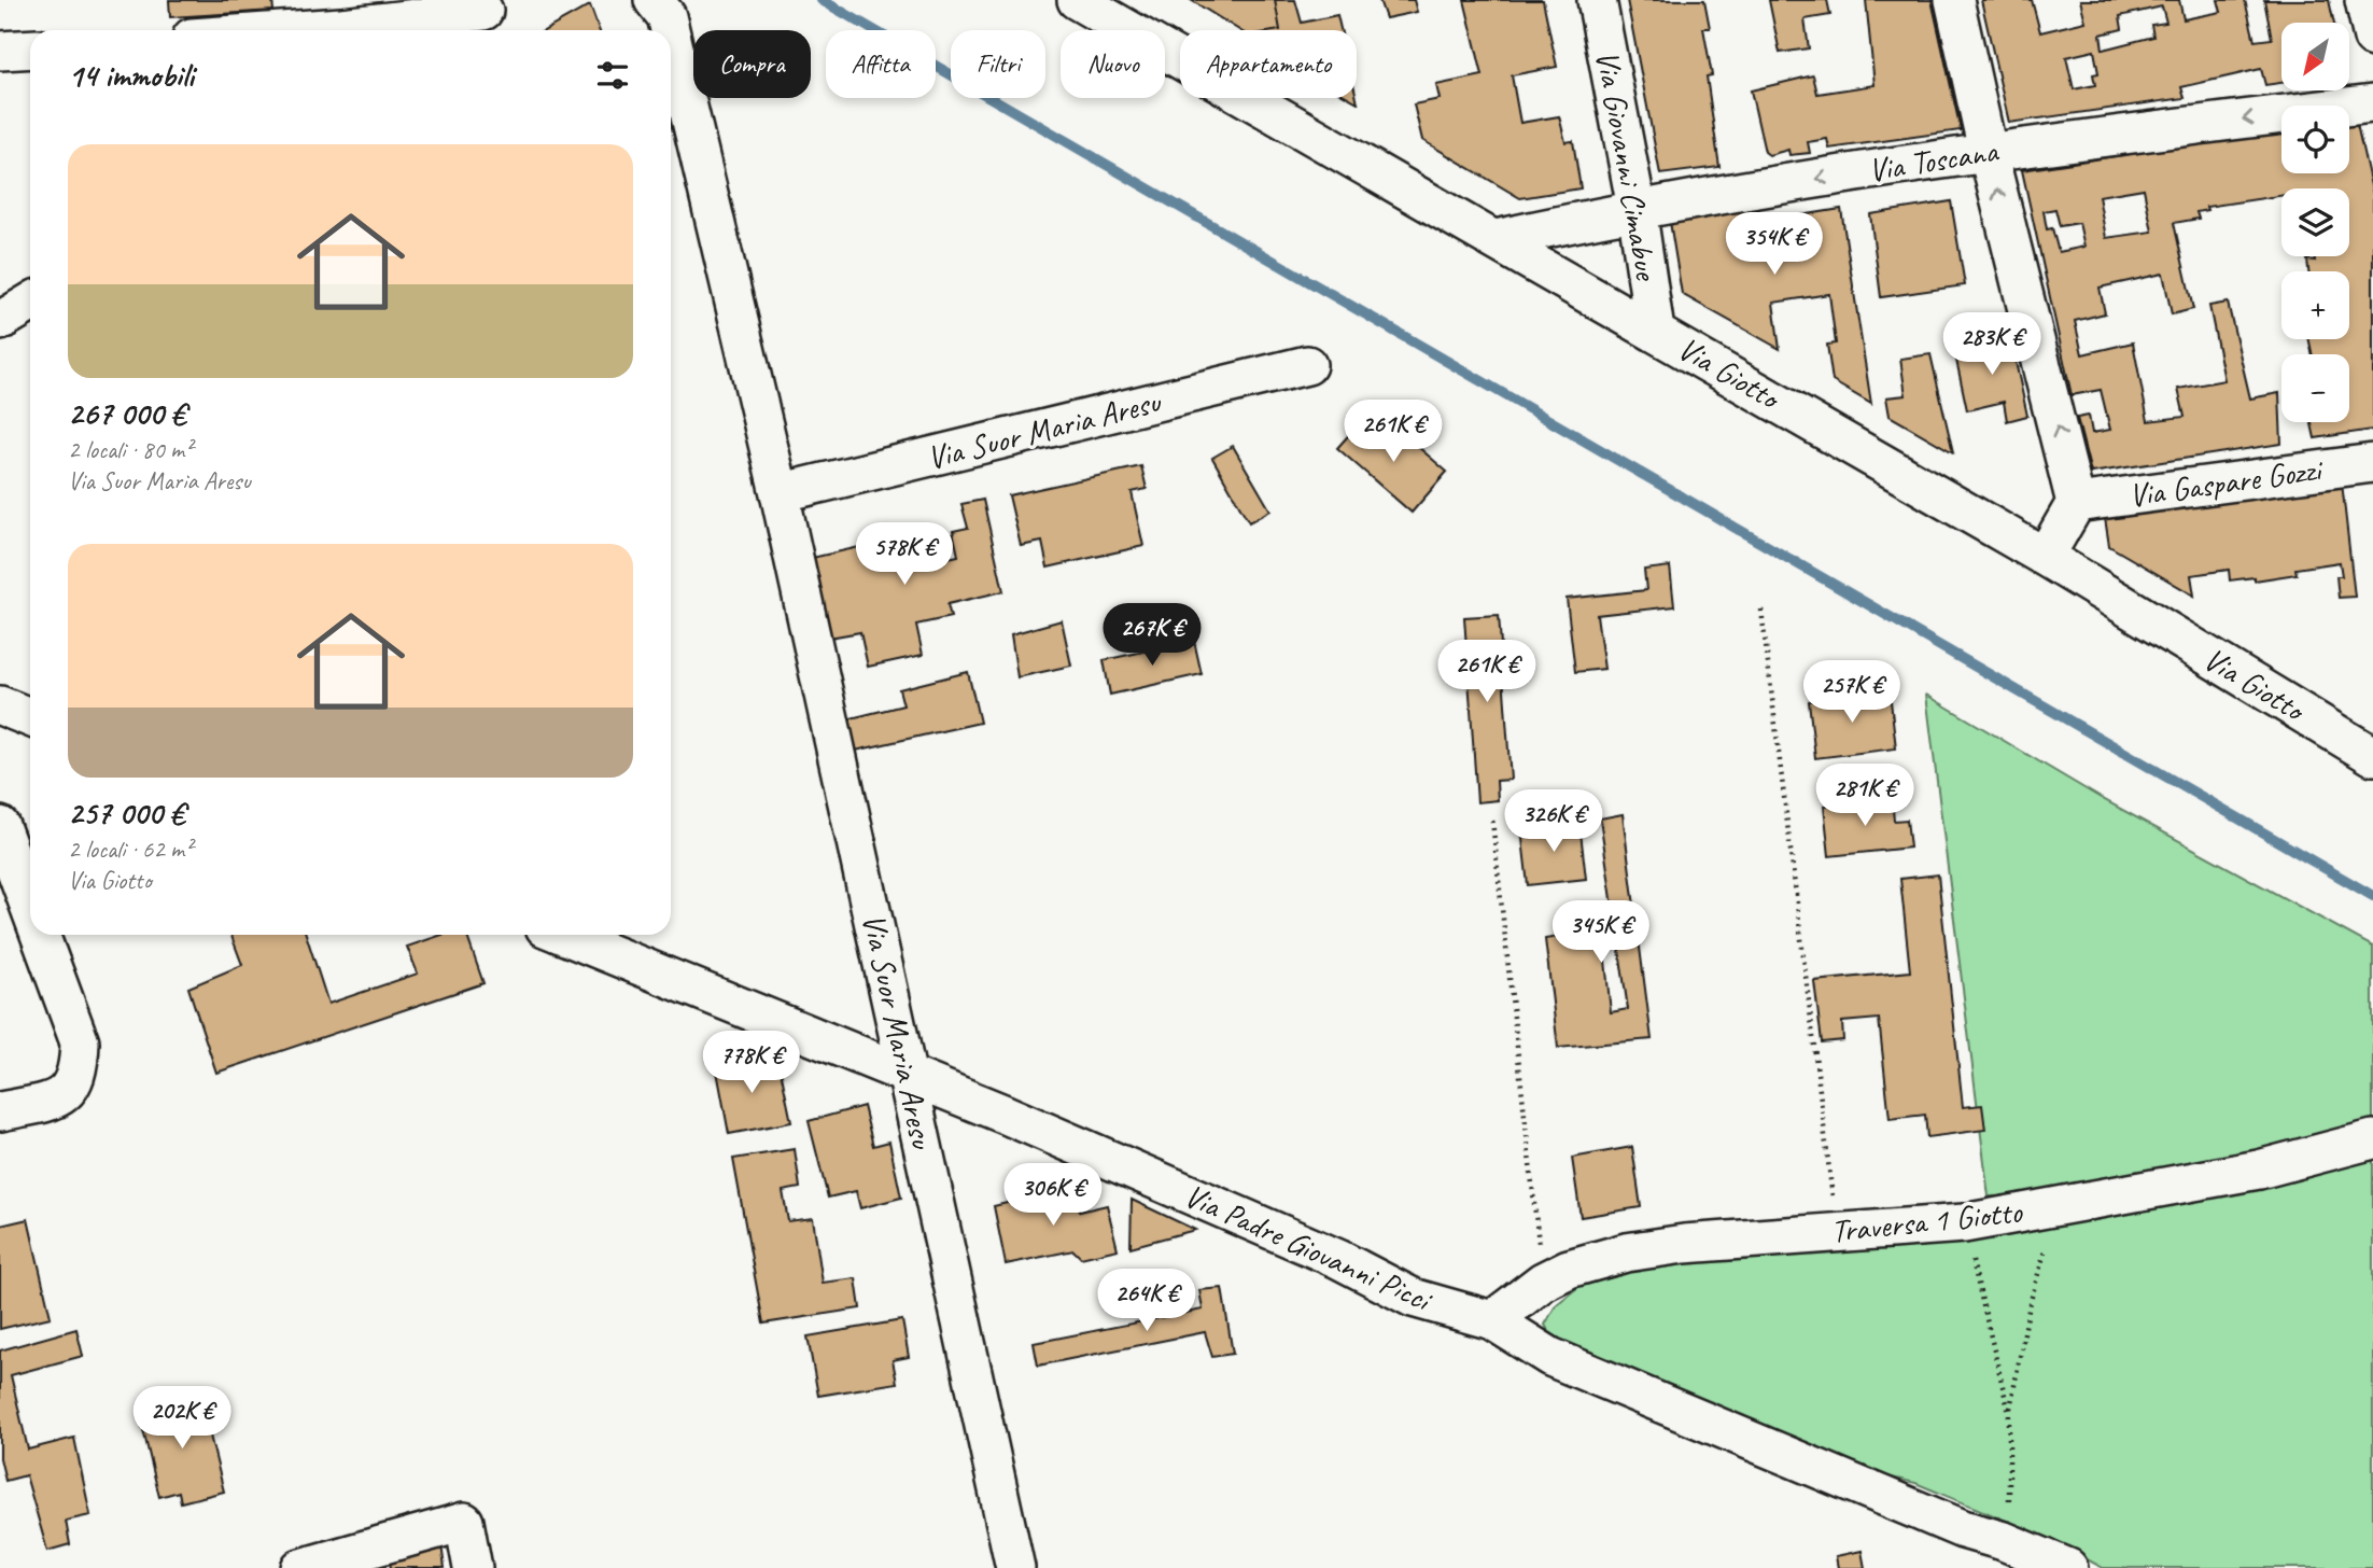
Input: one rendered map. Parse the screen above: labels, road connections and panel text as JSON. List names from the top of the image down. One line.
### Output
{"streets":{"street":["Via Toscana","Via Giovanni Cimabue","Via Giotto","Via Suor Maria Aresu","Via Gaspare Gozzi","Traversa 1 Giotto","Via Padre Giovanni Picci"]},"crossings":[["Via Toscana","Via Giovanni Cimabue"],["Via Toscana","Via Giotto"],["Via Giovanni Cimabue","Via Giotto"],["Via Suor Maria Aresu","Via Padre Giovanni Picci"],["Traversa 1 Giotto","Via Padre Giovanni Picci"]],"one_way":["Via Toscana"],"north":"bottom left","page":{"map_buttons":["+","−"],"chip":["Compra","Affitta","Filtri","Nuovo","Appartamento"],"heading":"14 immobili","list":[{"name":"267 000 €","note":"2 locali · 80 m² · Via Suor Maria Aresu"},{"name":"257 000 €","note":"2 locali · 62 m² · Via Giotto"}],"price":["354K €","283K €","261K €","578K €","267K €","261K €","257K €","281K €","326K €","345K €","778K €","306K €","264K €","202K €"]}}
